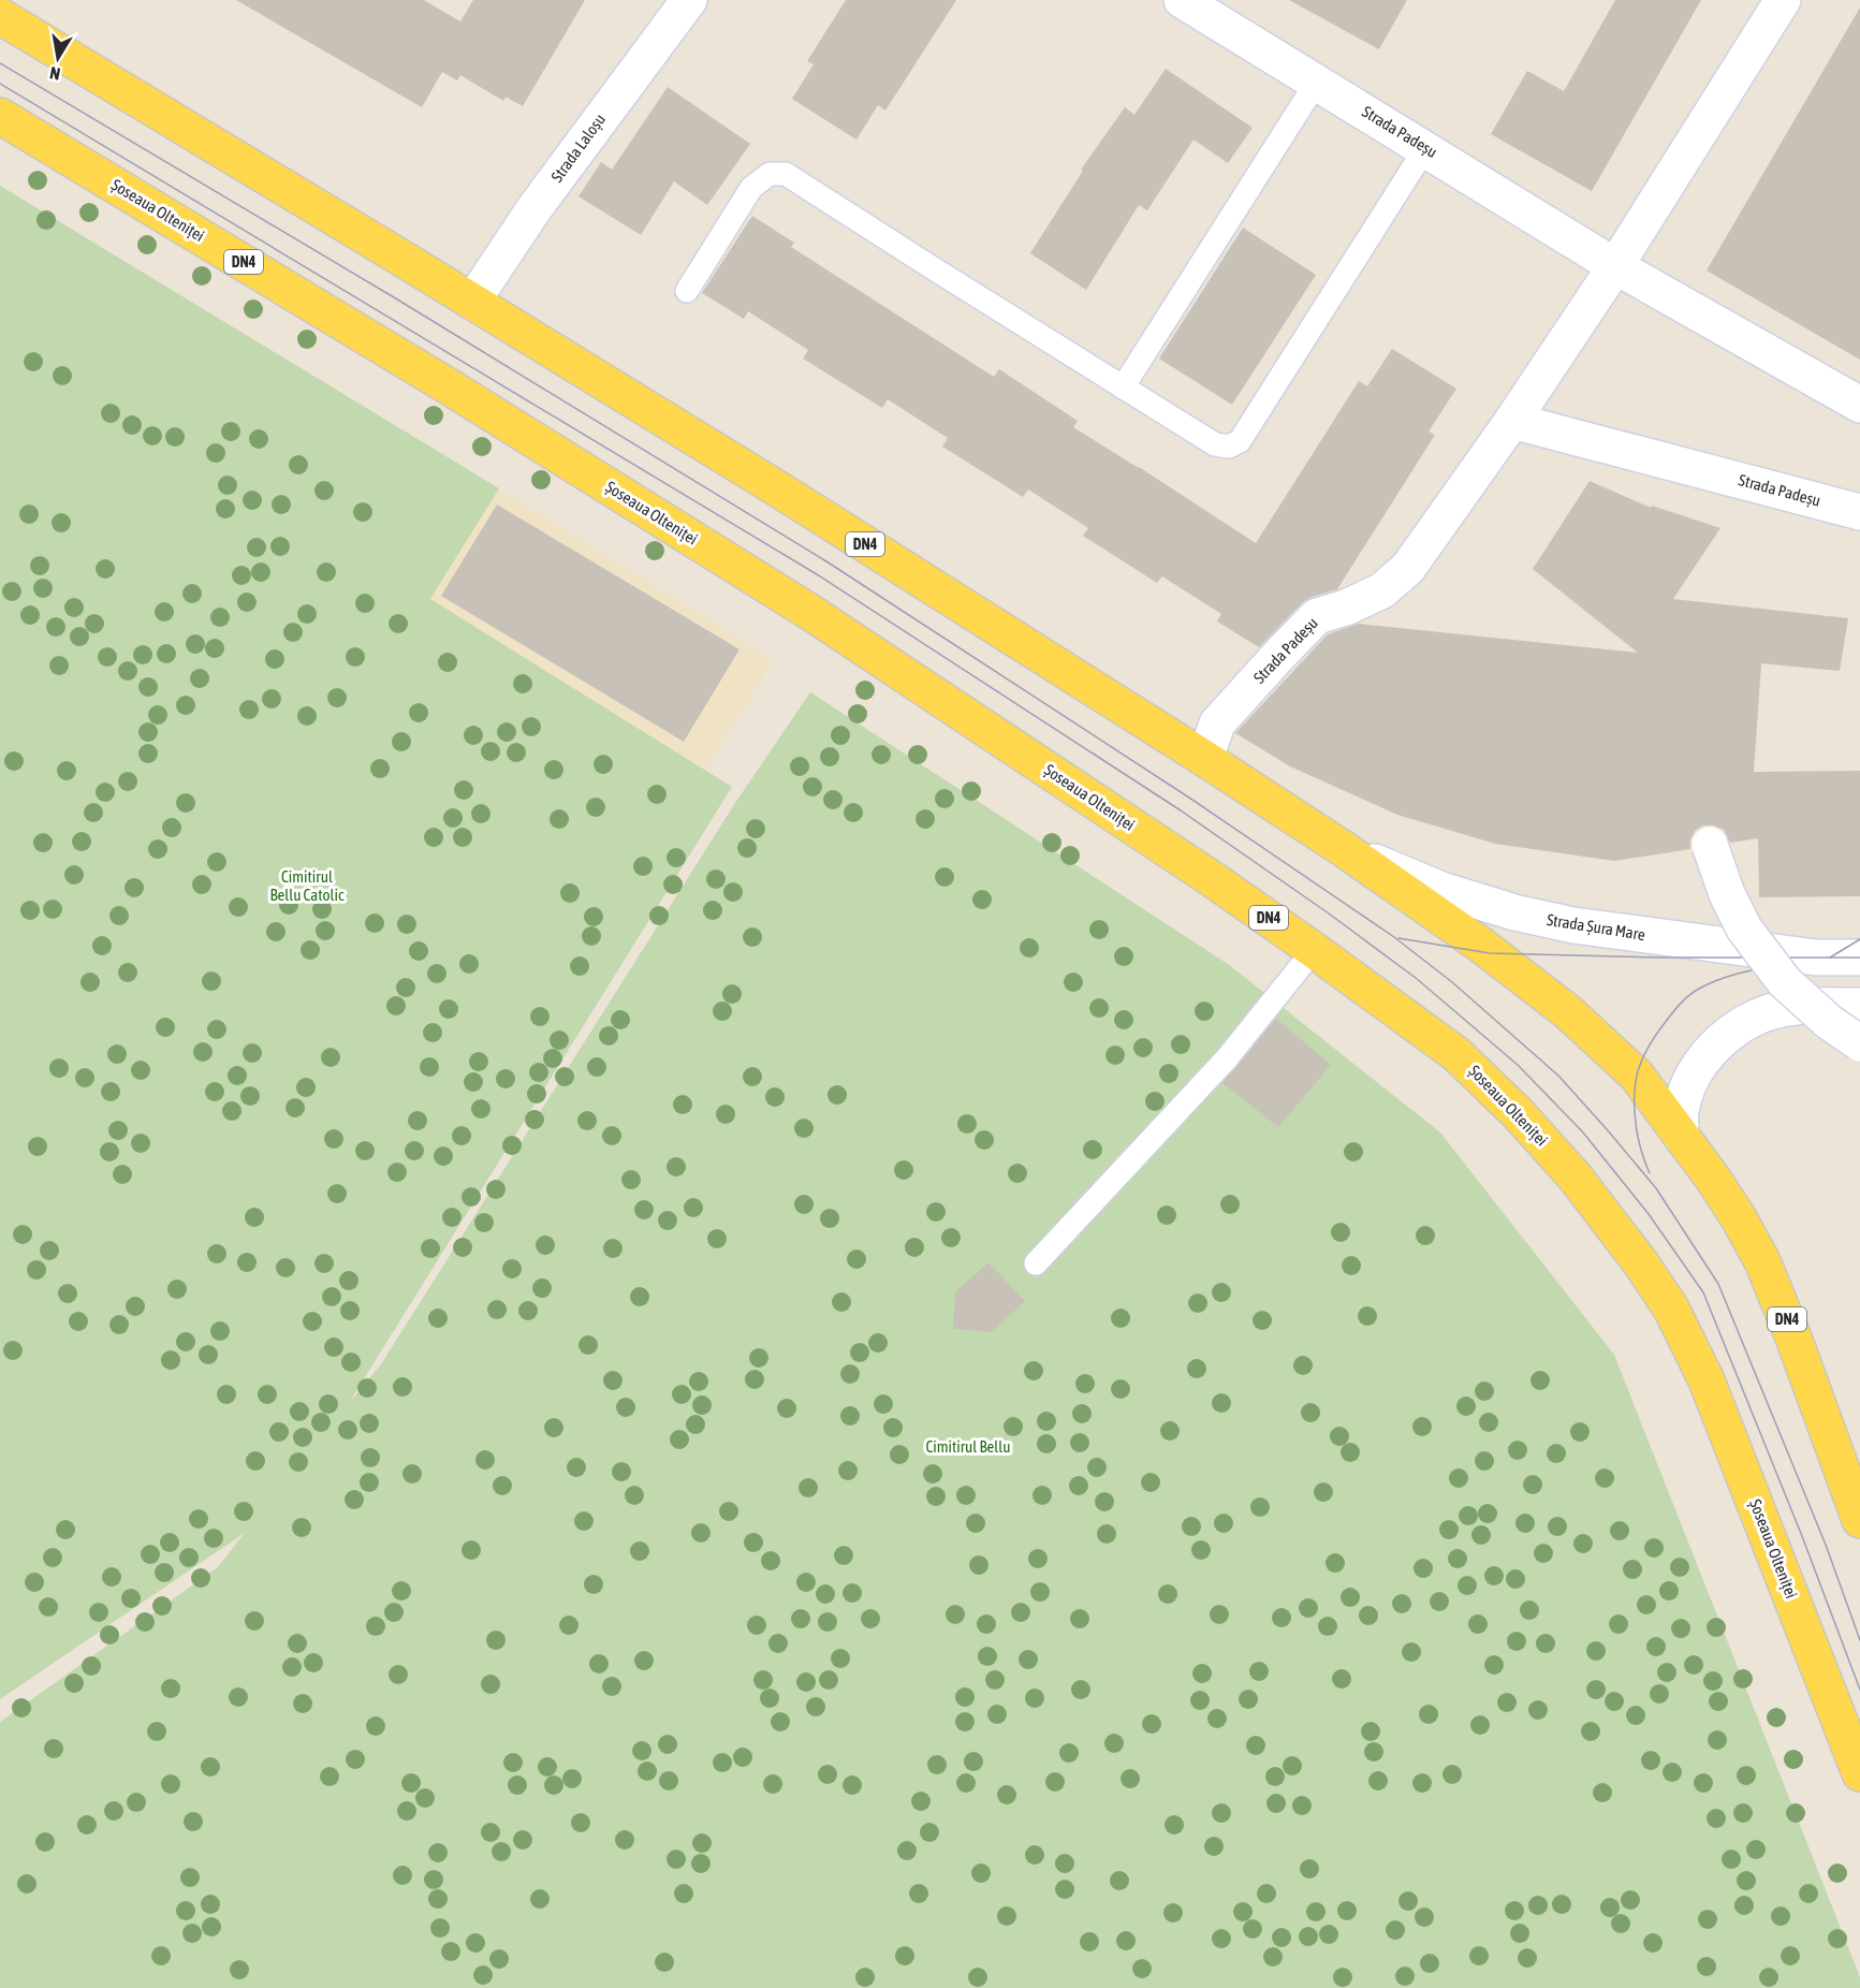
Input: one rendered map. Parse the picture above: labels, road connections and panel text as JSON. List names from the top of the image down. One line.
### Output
{"streets":{"main road":["Șoseaua Olteniței","DN4"],"street":["Strada Padeșu","Strada Laloșu","Strada Șura Mare"]},"crossings":[["Strada Padeșu","DN4"],["Strada Laloșu","DN4"],["DN4","Strada Șura Mare"]],"parks":["Cimitirul Bellu Catolic","Cimitirul Bellu"],"north":"bottom"}
